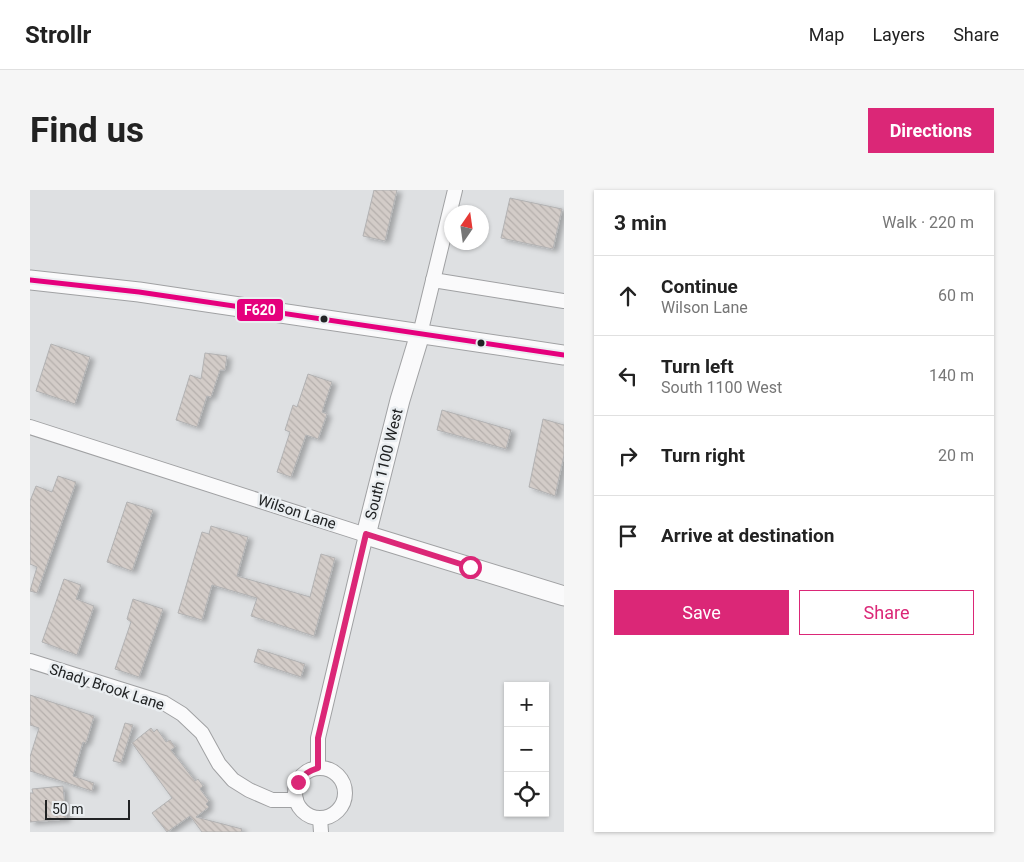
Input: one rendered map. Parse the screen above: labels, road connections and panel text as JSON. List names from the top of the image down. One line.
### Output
{"streets":{"main road":["South 1100 West","Wilson Lane"],"street":["Shady Brook Lane"]},"crossings":[["South 1100 West","Wilson Lane"],["South 1100 West","Shady Brook Lane"]],"lines":["transit line F620"],"scale_bar":"50 m","north":"top","page":{"header":"Strollr","nav":["Map","Layers","Share"],"buttons":["Directions",["Save","Share"]],"title":"Find us","heading":["3 min","Walk · 220 m"],"list":[["Continue","Wilson Lane","60 m"],["Turn left","South 1100 West","140 m"],["Turn right","20 m"],"Arrive at destination"],"map_buttons":["+","−"],"scale":"50 m"}}
